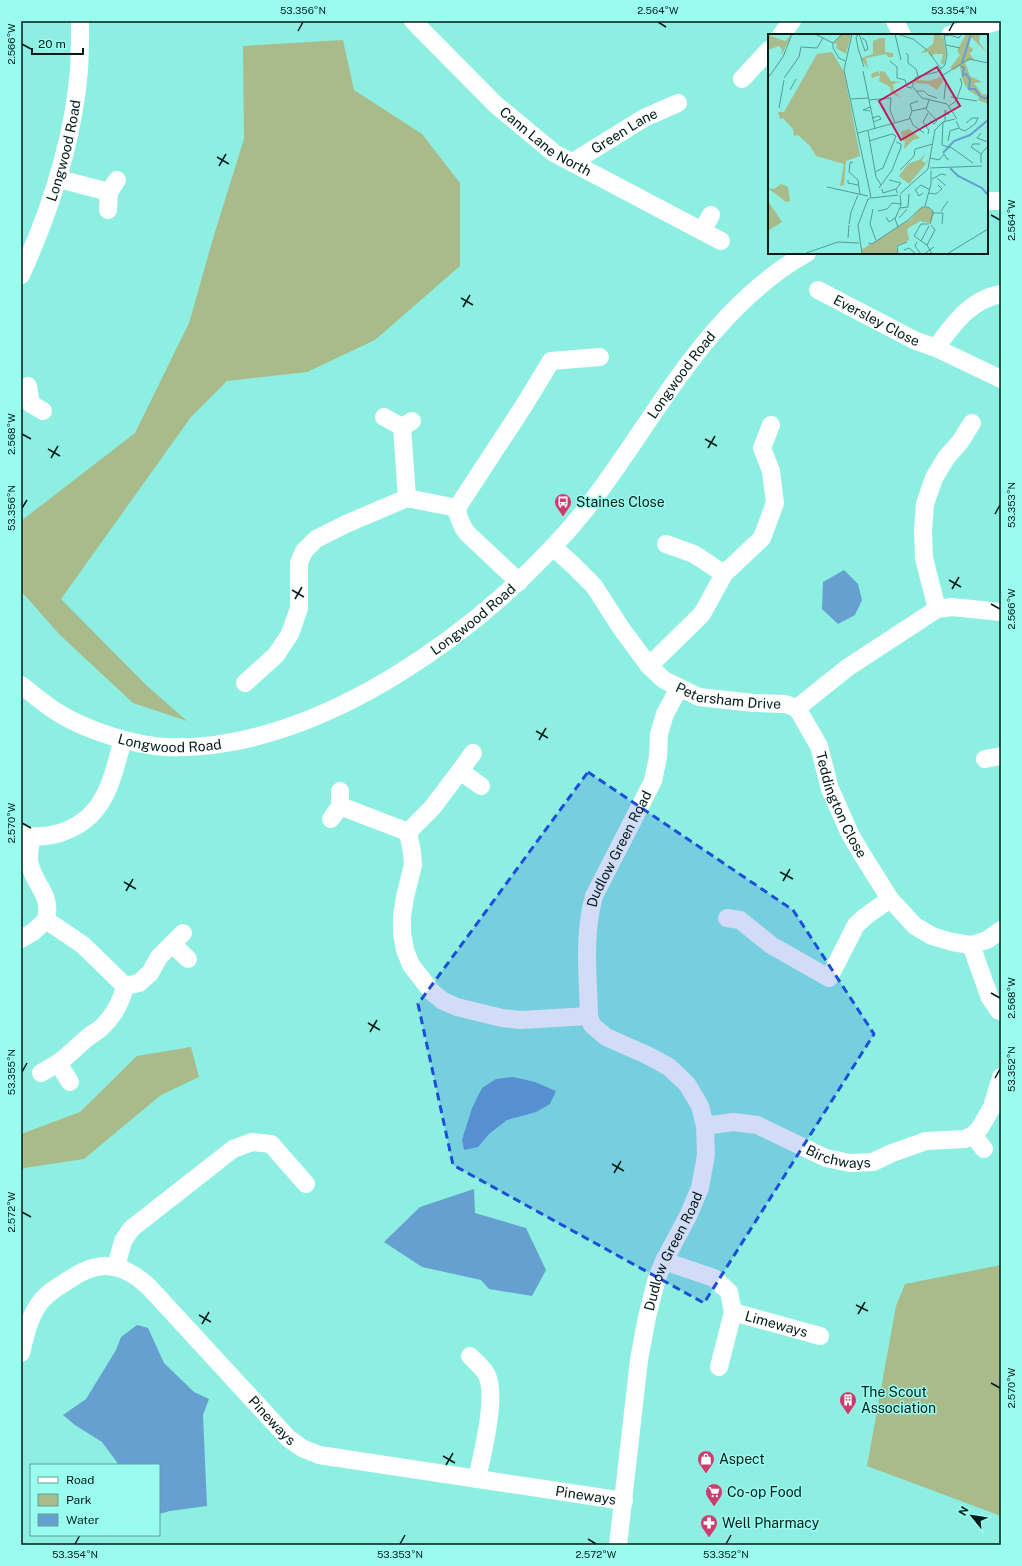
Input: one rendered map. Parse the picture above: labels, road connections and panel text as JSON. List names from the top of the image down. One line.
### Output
{"streets":{"street":["Green Lane","Cann Lane North","Longwood Road","Eversley Close","Petersham Drive","Teddington Close","Dudlow Green Road","Birchways","Limeways","Pineways"]},"crossings":[["Green Lane","Cann Lane North"],["Longwood Road","Petersham Drive"],["Petersham Drive","Teddington Close"],["Petersham Drive","Dudlow Green Road"],["Dudlow Green Road","Birchways"],["Dudlow Green Road","Limeways"],["Dudlow Green Road","Pineways"]],"places":{"bus stop":["Staines Close"],"building":["The Scout Association"],"shop":["Aspect"],"supermarket":["Co-op Food"],"pharmacy":["Well Pharmacy"]},"legend":["Road","Park","Water"],"scale_bar":"20 m","north":"top left","coordinates":["53.356°N","2.564°W","53.354°N","2.566°W","2.568°W","53.353°N","2.570°W","53.352°N","53.355°N","2.572°W"]}
